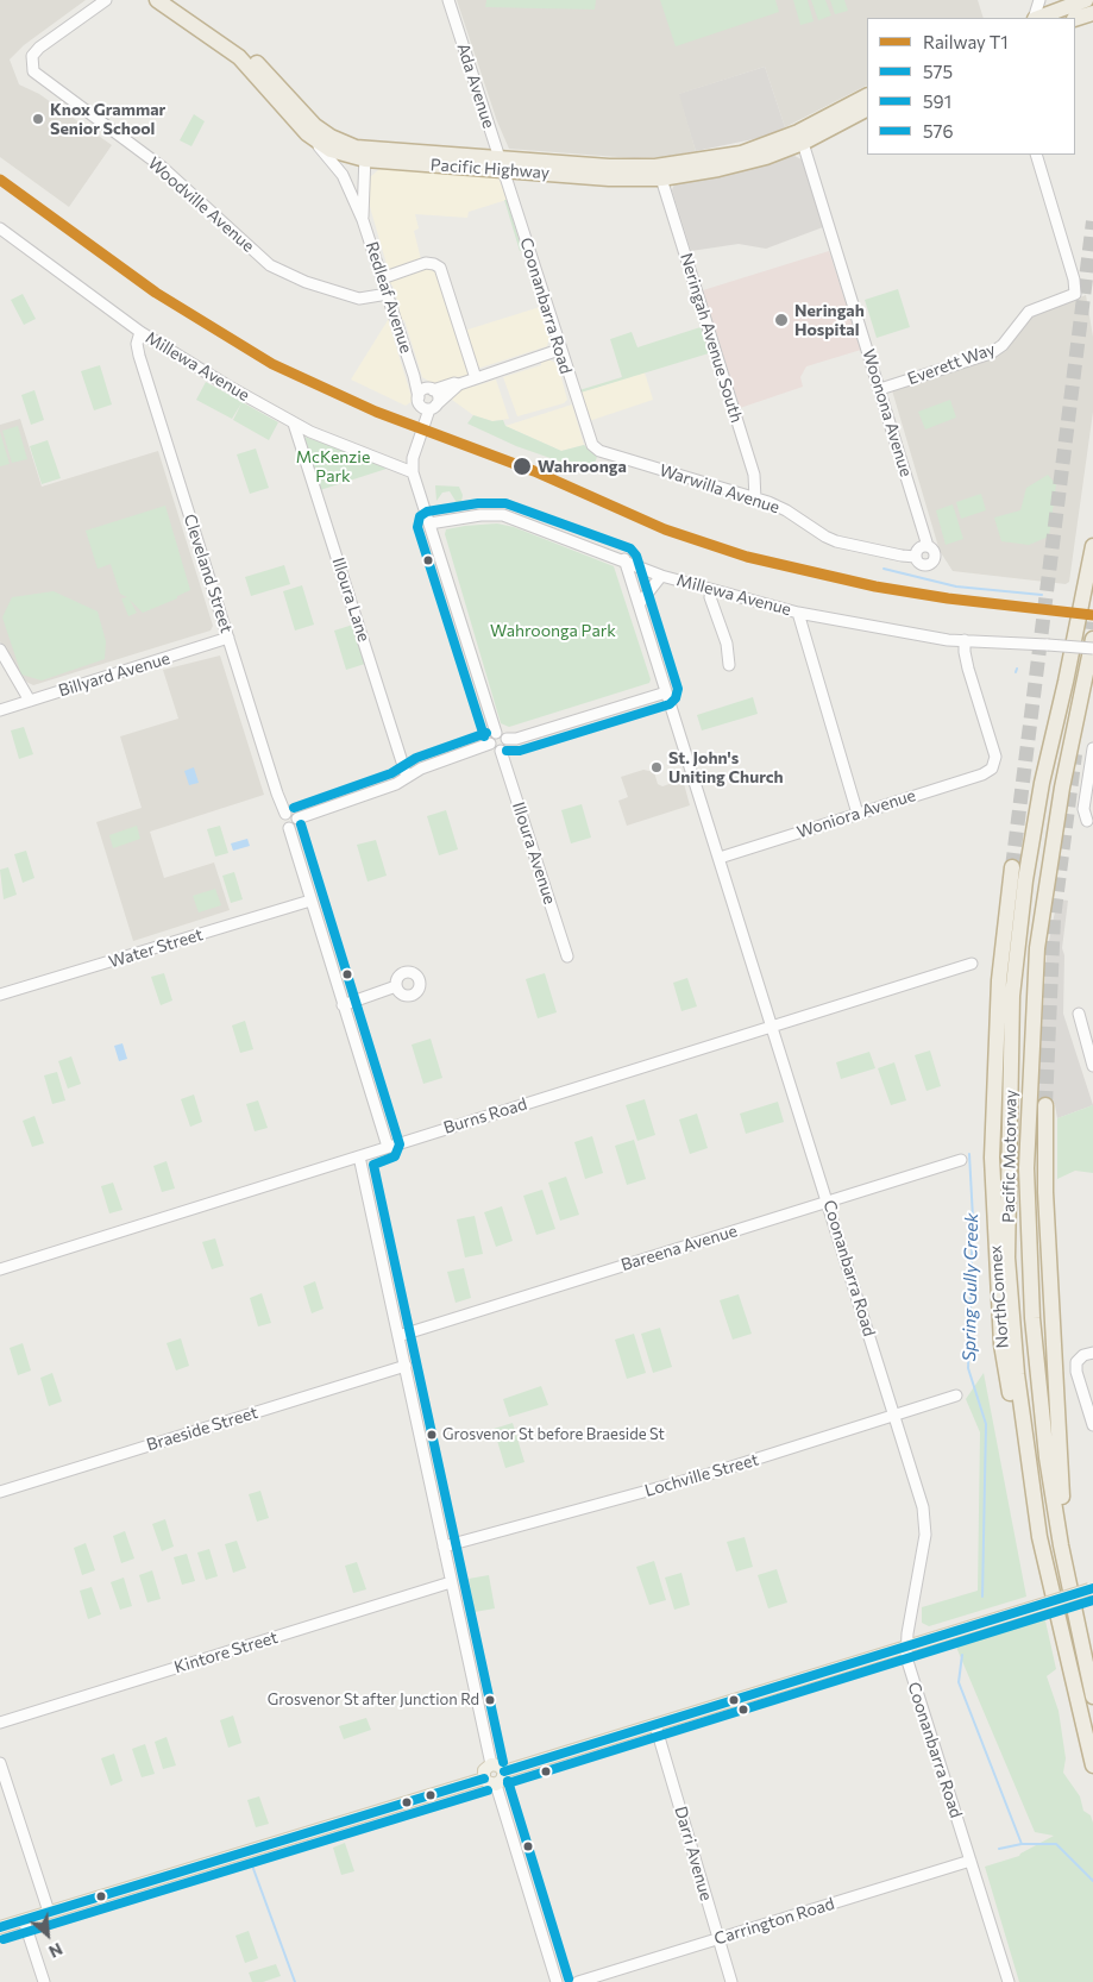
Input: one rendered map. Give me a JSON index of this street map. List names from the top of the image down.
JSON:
{
  "streets": {
    "highway": ["Pacific Highway", "Pacific Motorway", "NorthConnex"],
    "street": [
      "Ada Avenue",
      "Woodville Avenue",
      "Redleaf Avenue",
      "Coonanbarra Road",
      "Neringah Avenue South",
      "Everett Way",
      "Millewa Avenue",
      "Woonona Avenue",
      "Warwilla Avenue",
      "Cleveland Street",
      "Illoura Lane",
      "Billyard Avenue",
      "Woniora Avenue",
      "Illoura Avenue",
      "Water Street",
      "Burns Road",
      "Bareena Avenue",
      "Braeside Street",
      "Lochville Street",
      "Kintore Street",
      "Darri Avenue",
      "Carrington Road"
    ]
  },
  "crossings": [
    ["Ada Avenue", "Pacific Highway"],
    ["Ada Avenue", "Coonanbarra Road"],
    ["Pacific Highway", "Redleaf Avenue"],
    ["Pacific Highway", "Coonanbarra Road"],
    ["Pacific Highway", "Neringah Avenue South"],
    ["Pacific Highway", "Woonona Avenue"],
    ["Woodville Avenue", "Redleaf Avenue"],
    ["Coonanbarra Road", "Millewa Avenue"],
    ["Coonanbarra Road", "Warwilla Avenue"],
    ["Coonanbarra Road", "Woniora Avenue"],
    ["Coonanbarra Road", "Burns Road"],
    ["Coonanbarra Road", "Bareena Avenue"],
    ["Coonanbarra Road", "Lochville Street"],
    ["Coonanbarra Road", "Carrington Road"],
    ["Neringah Avenue South", "Warwilla Avenue"],
    ["Everett Way", "Woonona Avenue"],
    ["Millewa Avenue", "Cleveland Street"],
    ["Millewa Avenue", "Illoura Lane"],
    ["Millewa Avenue", "Woniora Avenue"],
    ["Woonona Avenue", "Warwilla Avenue"],
    ["Cleveland Street", "Billyard Avenue"],
    ["Pacific Motorway", "NorthConnex"],
    ["Darri Avenue", "Carrington Road"]
  ],
  "water": ["Spring Gully Creek"],
  "parks": ["McKenzie Park", "Wahroonga Park"],
  "places": [
    "Knox Grammar Senior School",
    "Neringah Hospital",
    "Wahroonga",
    "St. John's Uniting Church",
    "Grosvenor St before Braeside St",
    "Grosvenor St after Junction Rd"
  ],
  "lines": [
    "rail line T1",
    "transit line 576",
    "transit line 575",
    "transit line 591"
  ],
  "legend": [
    "Railway T1",
    "575",
    "591",
    "576"
  ],
  "north": "bottom right"
}
